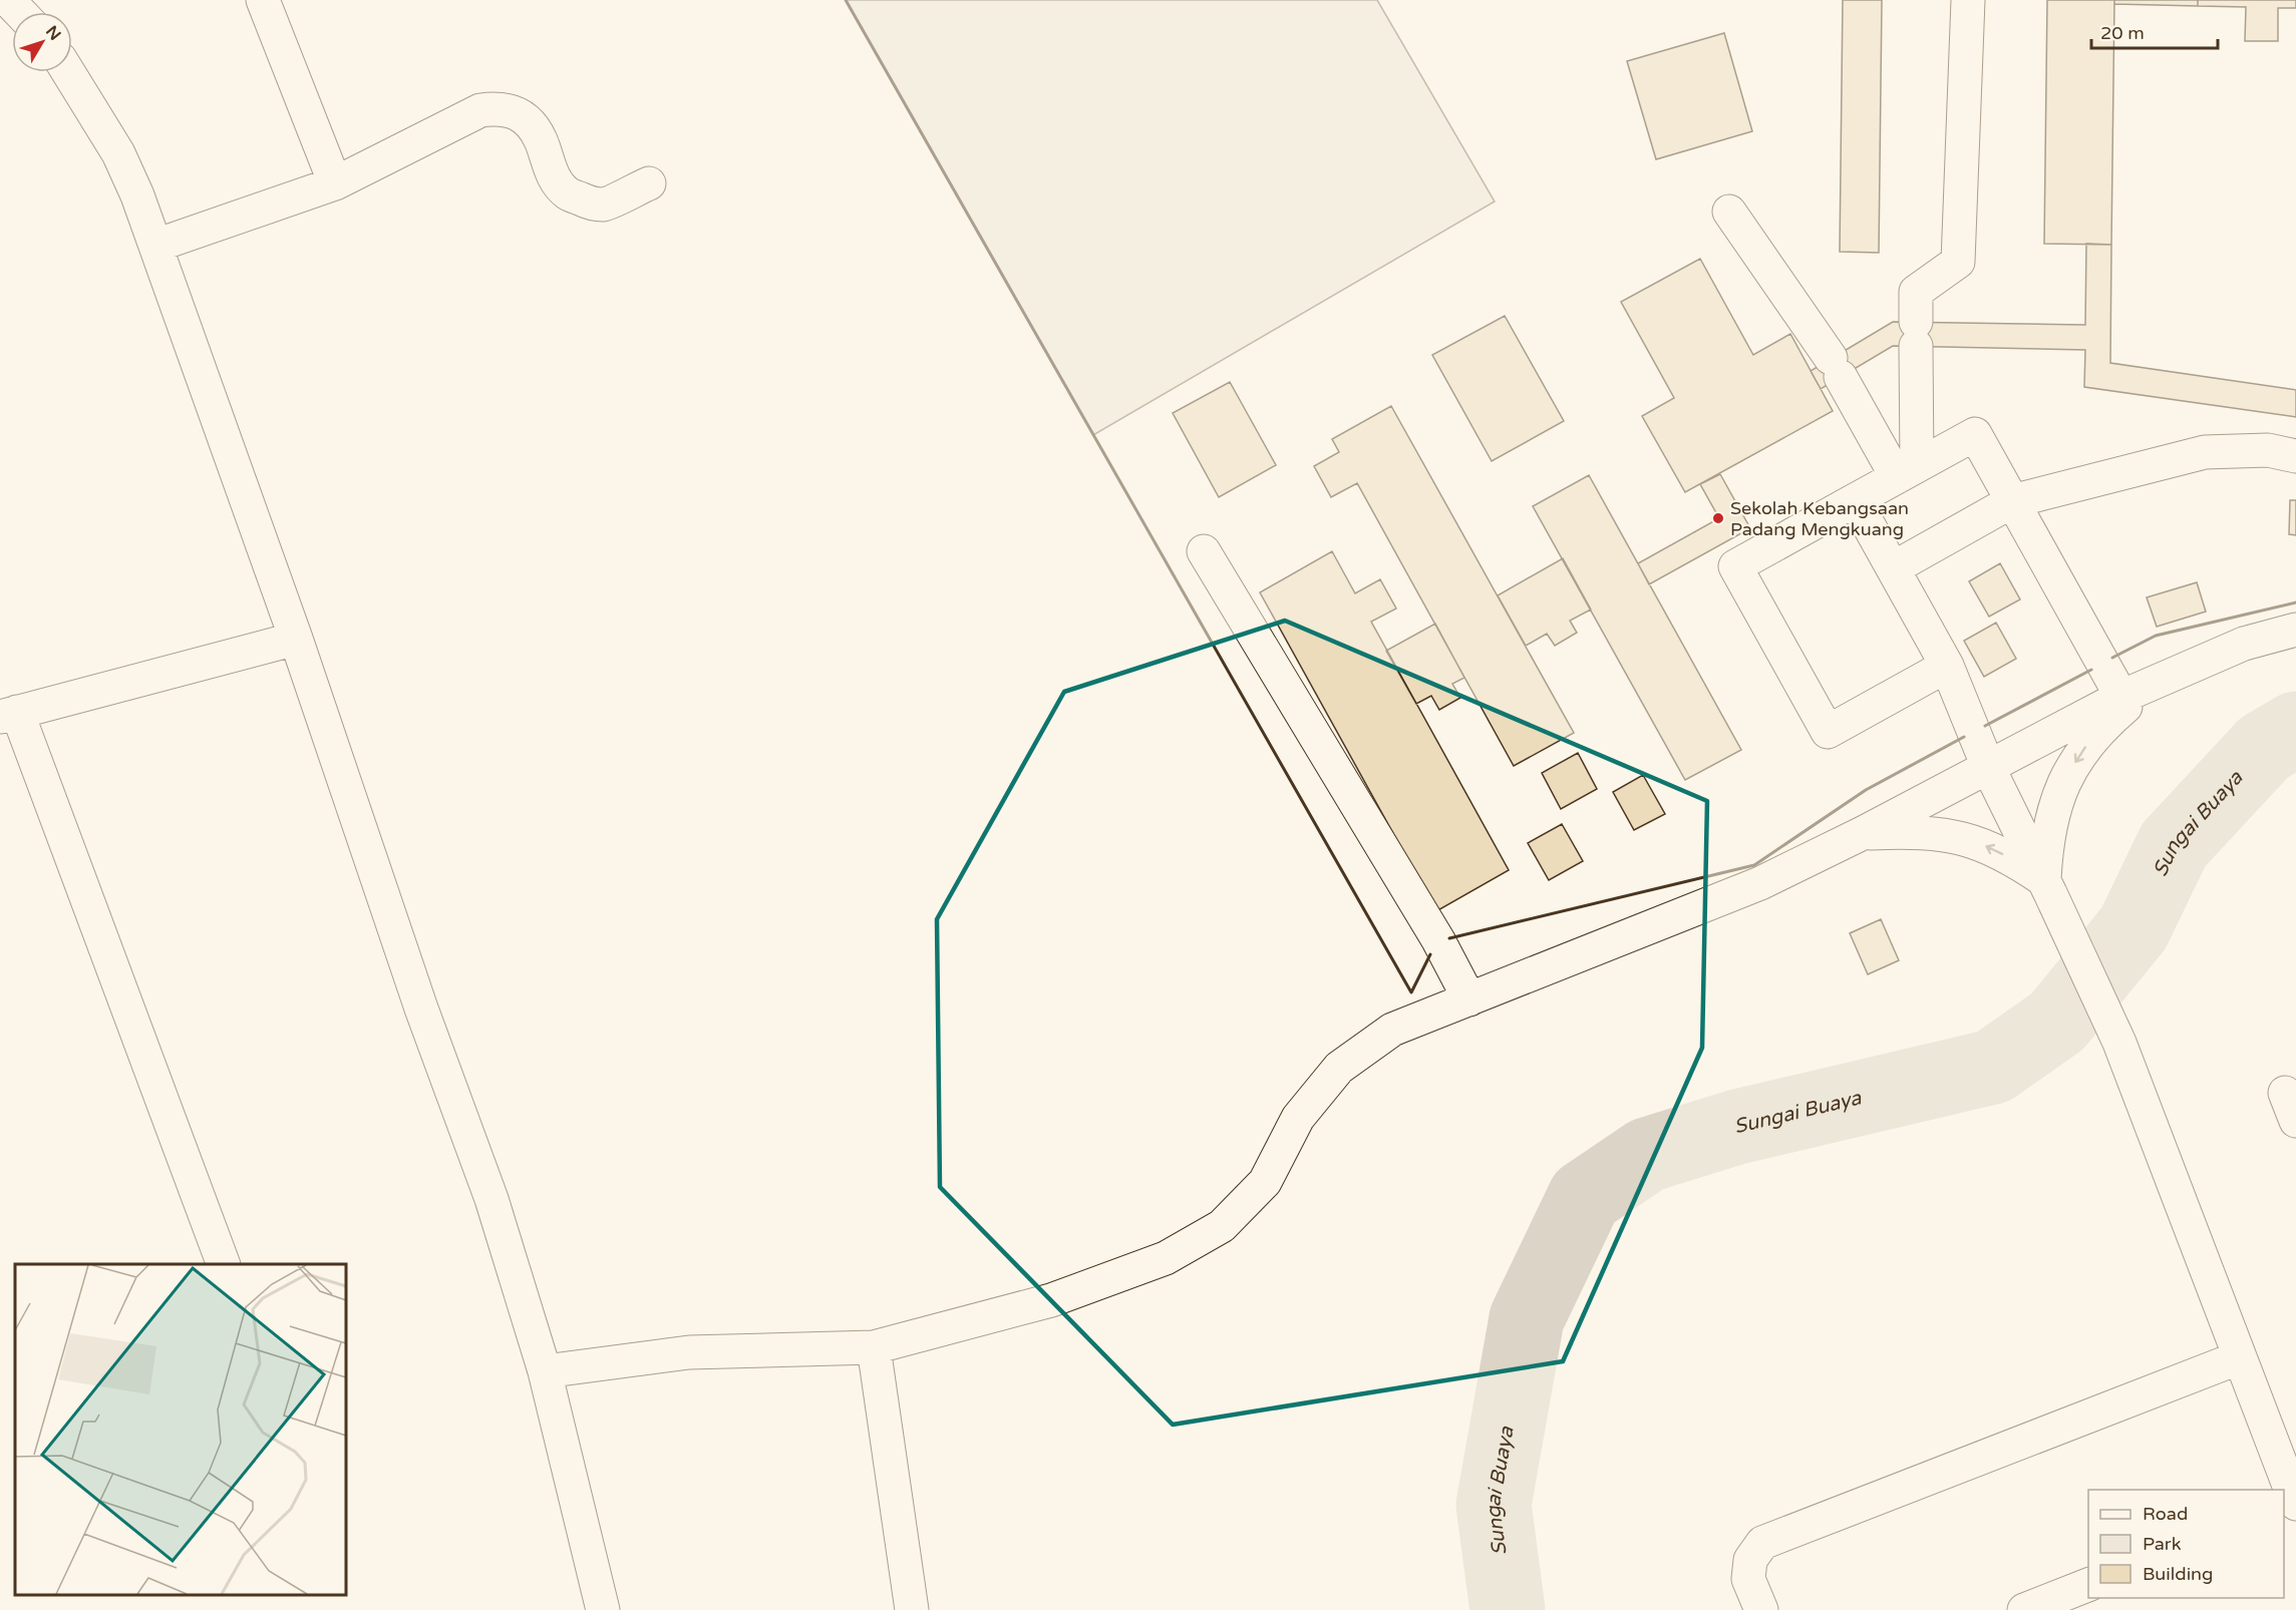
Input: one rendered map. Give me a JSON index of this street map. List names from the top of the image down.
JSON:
{
  "water": ["Sungai Buaya"],
  "places": ["Sekolah Kebangsaan Padang Mengkuang"],
  "legend": ["Road", "Park", "Building"],
  "scale_bar": "20 m",
  "north": "top right"
}
